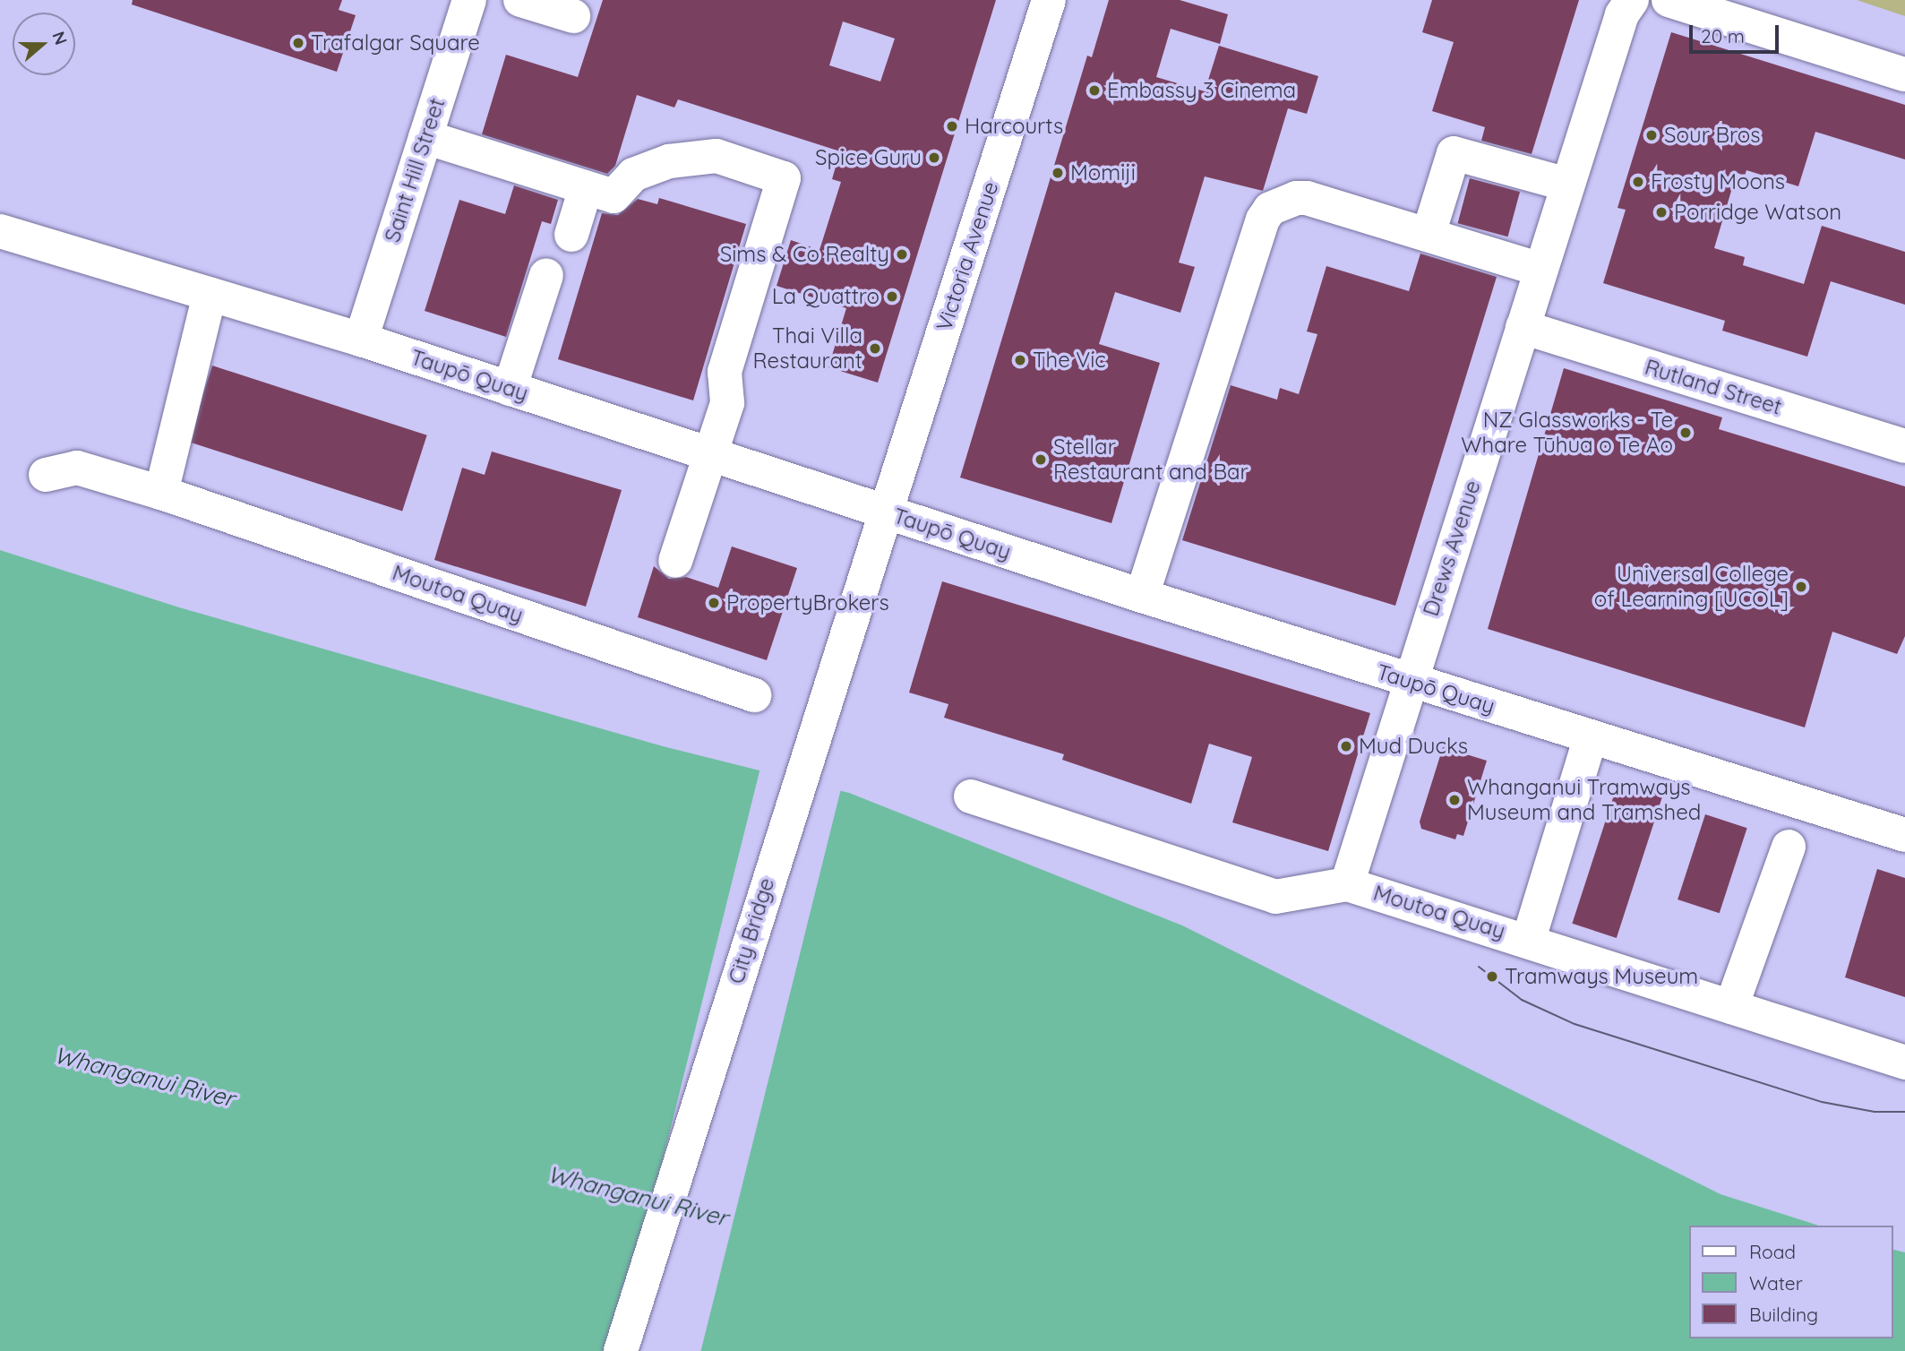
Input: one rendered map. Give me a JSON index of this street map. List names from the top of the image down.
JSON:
{
  "streets": {
    "main road": [
      "Saint Hill Street",
      "Victoria Avenue",
      "Taupō Quay",
      "Rutland Street",
      "Drews Avenue",
      "Moutoa Quay",
      "City Bridge"
    ]
  },
  "crossings": [
    ["Saint Hill Street", "Taupō Quay"],
    ["Victoria Avenue", "Taupō Quay"],
    ["Victoria Avenue", "City Bridge"],
    ["Taupō Quay", "Drews Avenue"],
    ["Taupō Quay", "City Bridge"],
    ["Rutland Street", "Drews Avenue"],
    ["Drews Avenue", "Moutoa Quay"]
  ],
  "water": ["Whanganui River"],
  "places": [
    "Trafalgar Square",
    "Embassy 3 Cinema",
    "Harcourts",
    "Sour Bros",
    "Spice Guru",
    "Momiji",
    "Frosty Moons",
    "Porridge Watson",
    "Sims & Co Realty",
    "La Quattro",
    "Thai Villa Restaurant",
    "The Vic",
    "NZ Glassworks - Te Whare Tūhua o Te Ao",
    "Stellar Restaurant and Bar",
    "Universal College of Learning [UCOL]",
    "PropertyBrokers",
    "Mud Ducks",
    "Whanganui Tramways Museum and Tramshed",
    "Tramways Museum"
  ],
  "legend": ["Road", "Water", "Building"],
  "scale_bar": "20 m",
  "north": "right"
}
